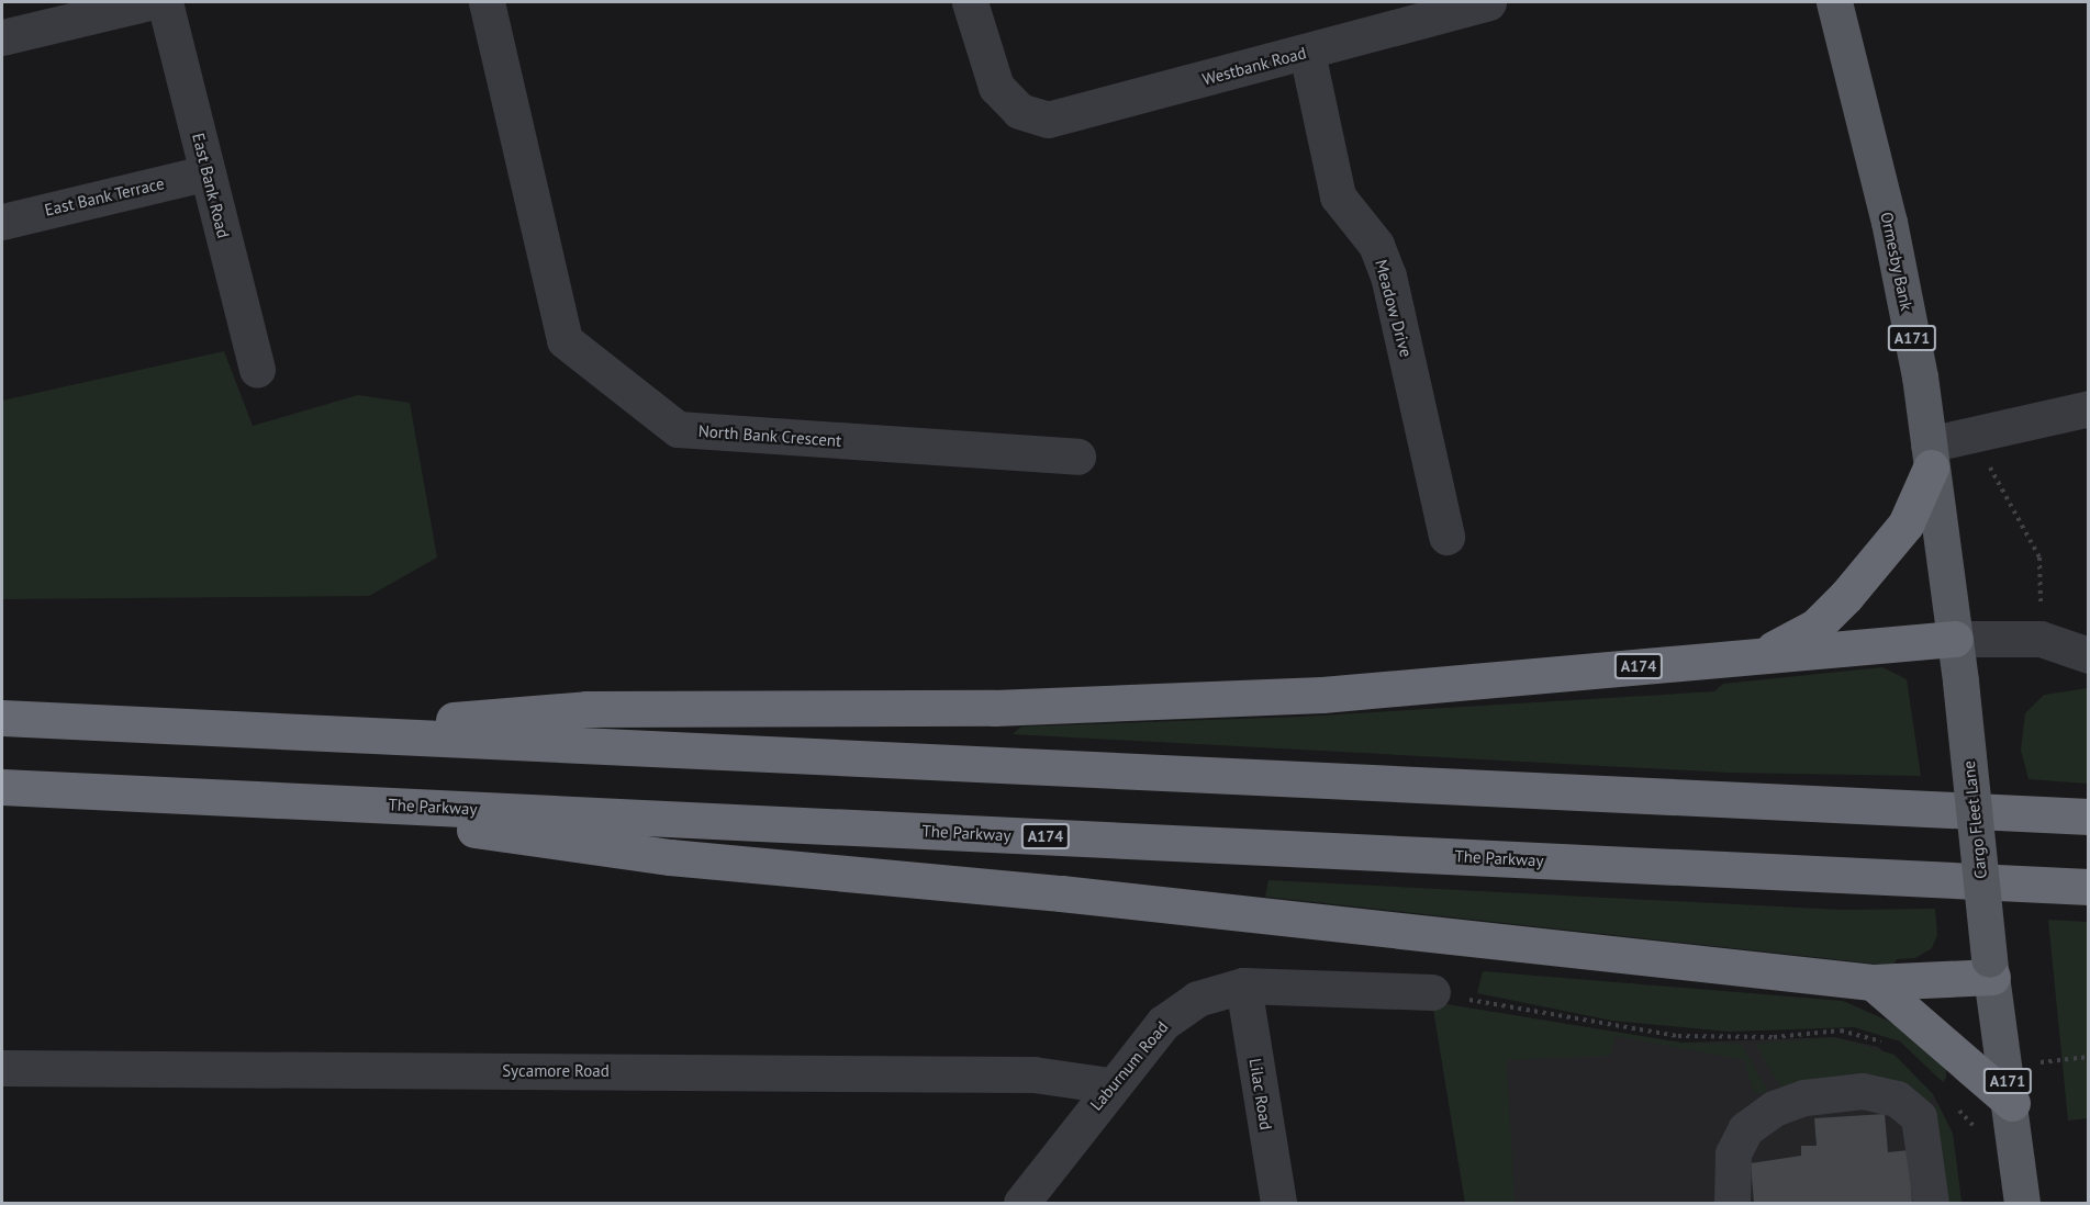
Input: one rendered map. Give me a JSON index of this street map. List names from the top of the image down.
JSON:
{
  "streets": {
    "highway": ["A174", "The Parkway"],
    "main road": ["Ormesby Bank", "A171", "Cargo Fleet Lane"],
    "street": [
      "Westbank Road",
      "East Bank Road",
      "East Bank Terrace",
      "Meadow Drive",
      "North Bank Crescent",
      "Laburnum Road",
      "Sycamore Road",
      "Lilac Road"
    ]
  },
  "crossings": [
    ["Westbank Road", "Meadow Drive"],
    ["East Bank Road", "East Bank Terrace"],
    ["Ormesby Bank", "A174"],
    ["Ormesby Bank", "Cargo Fleet Lane"],
    ["A171", "A174"],
    ["A171", "Cargo Fleet Lane"],
    ["A174", "The Parkway"],
    ["A174", "Cargo Fleet Lane"],
    ["Laburnum Road", "Sycamore Road"],
    ["Laburnum Road", "Lilac Road"]
  ]
}
